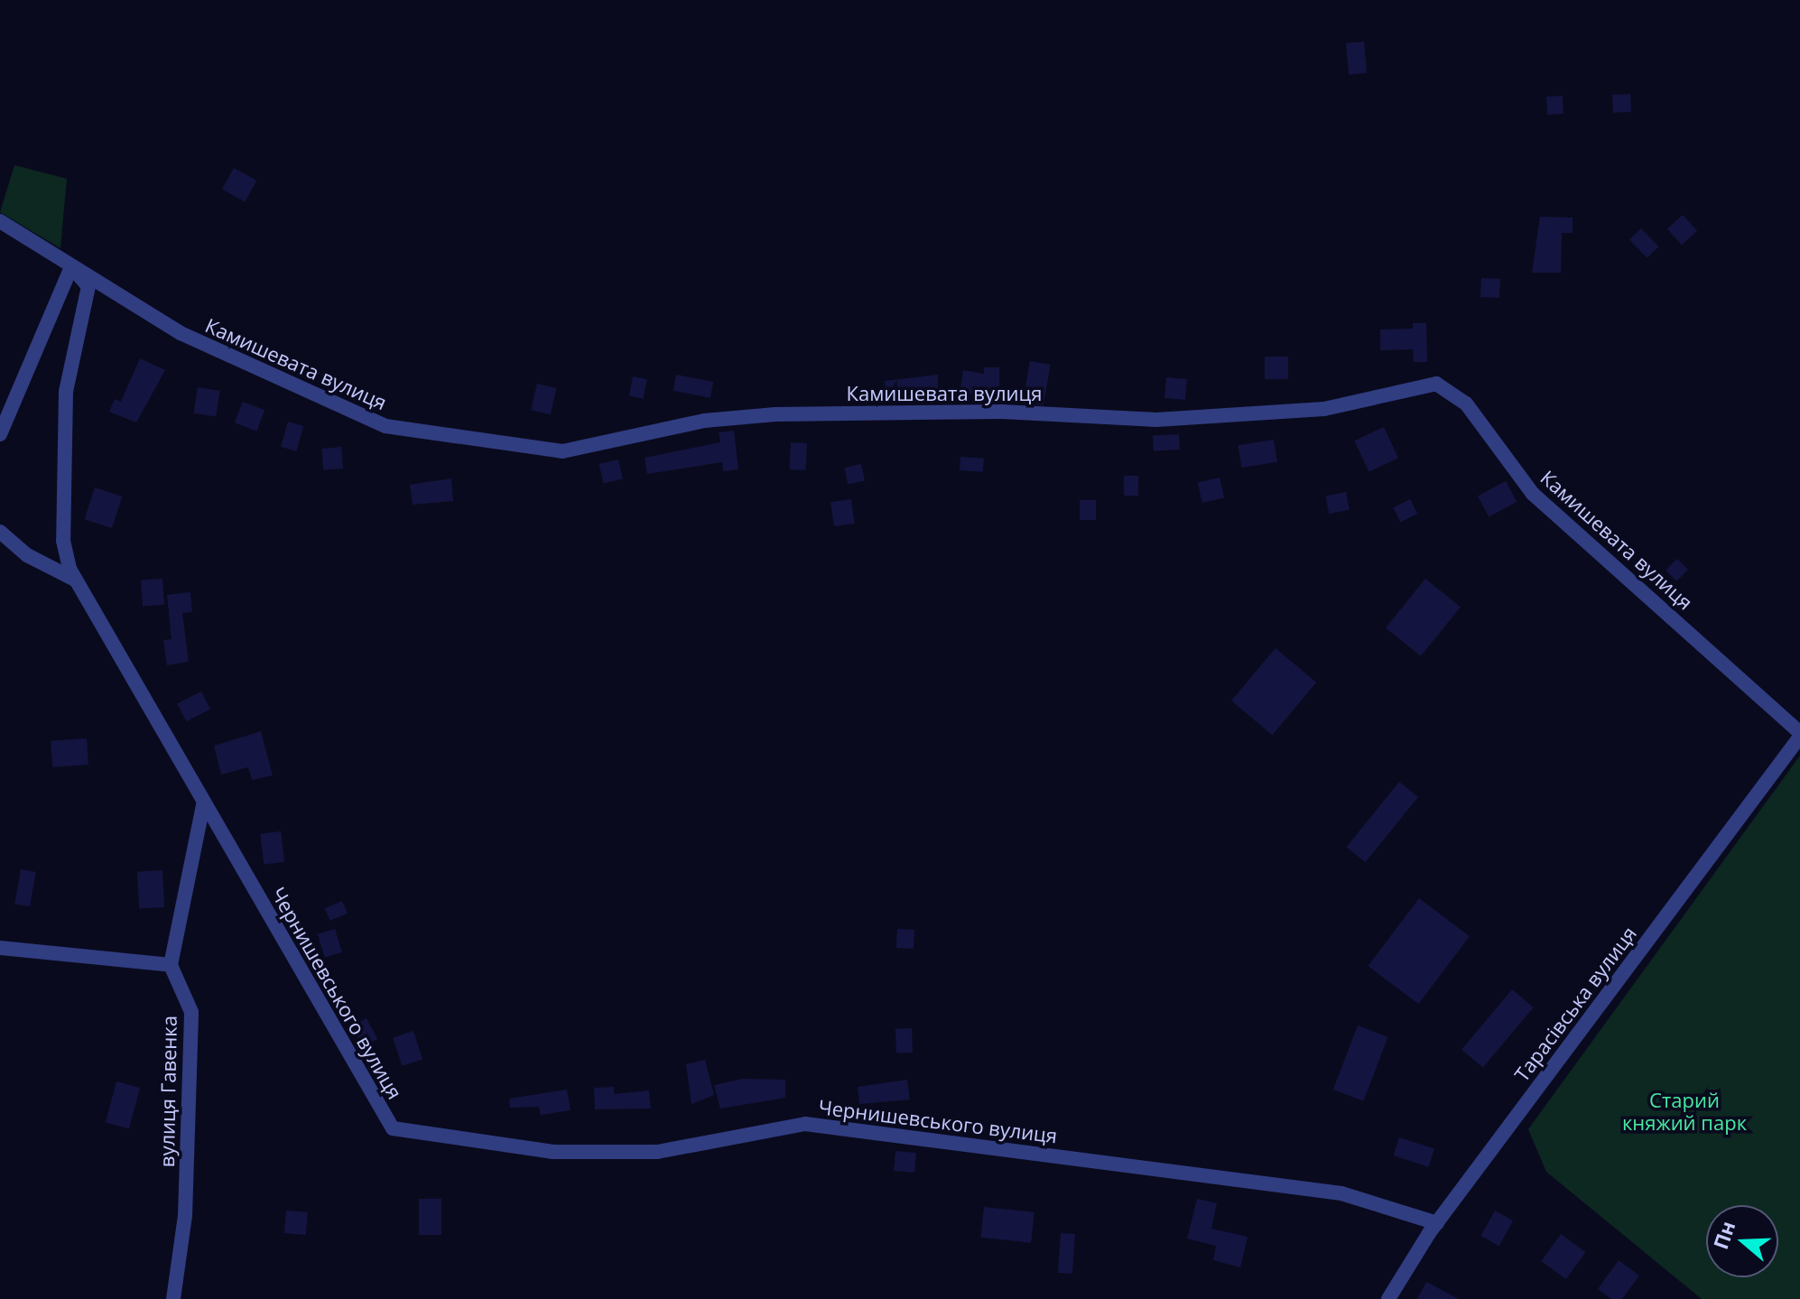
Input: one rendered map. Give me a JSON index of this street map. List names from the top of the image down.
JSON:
{
  "streets": {
    "street": [
      "Камишевата вулиця",
      "Чернишевського вулиця",
      "Тарасівська вулиця",
      "вулиця Гавенка"
    ]
  },
  "crossings": [
    ["Камишевата вулиця", "Чернишевського вулиця"],
    ["Камишевата вулиця", "Тарасівська вулиця"],
    ["Чернишевського вулиця", "Тарасівська вулиця"]
  ],
  "parks": ["Старий княжий парк"],
  "north": "left"
}
